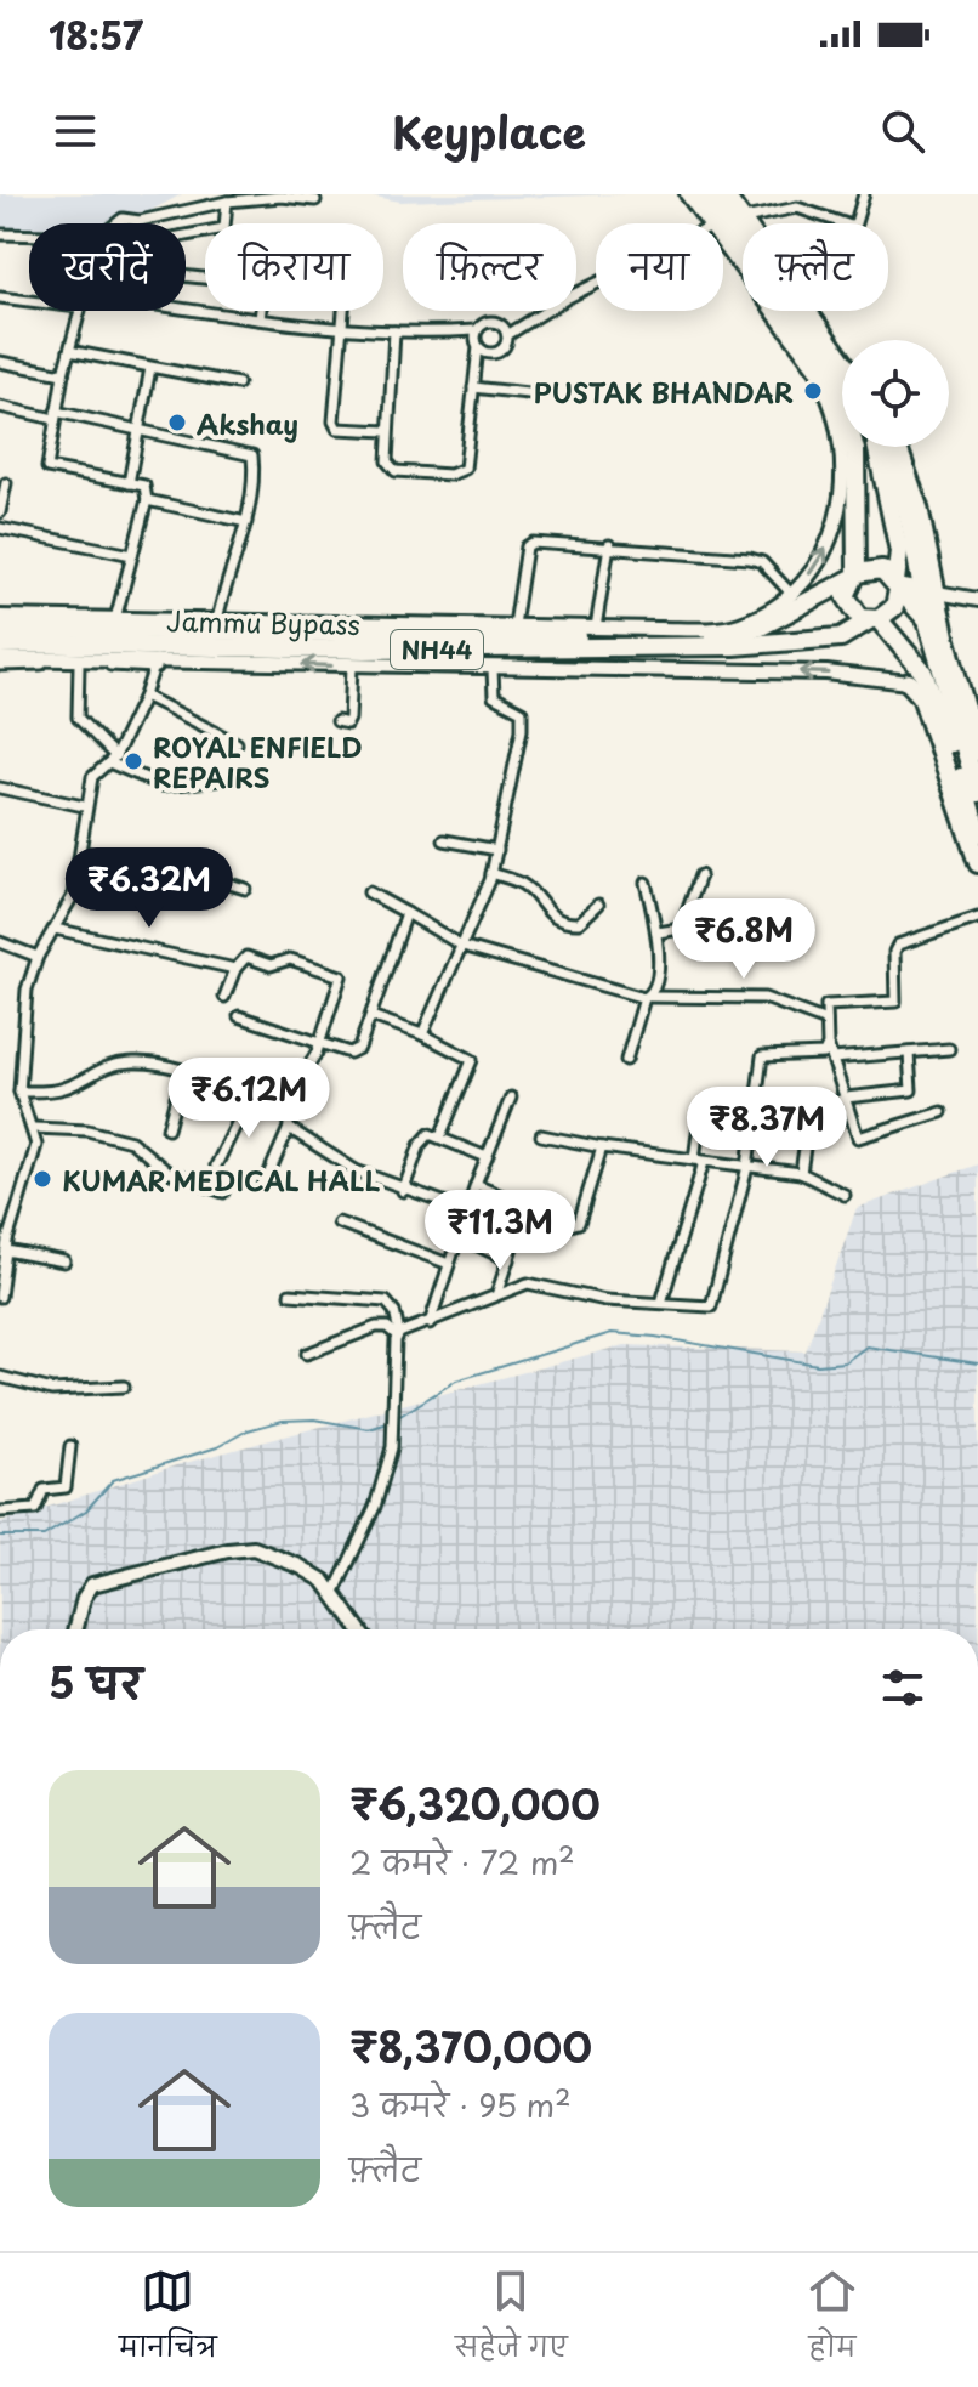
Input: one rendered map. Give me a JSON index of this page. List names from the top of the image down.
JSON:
{
  "streets": {
    "highway": ["Jammu Bypass", "NH44"]
  },
  "places": [
    "PUSTAK BHANDAR",
    "Akshay",
    "ROYAL ENFIELD REPAIRS",
    "KUMAR MEDICAL HALL"
  ],
  "page": {
    "status": "18:57",
    "header": "Keyplace",
    "chip": [
      "खरीदें",
      "किराया",
      "फ़िल्टर",
      "नया",
      "फ़्लैट"
    ],
    "price": [
      "₹6.32M",
      "₹6.8M",
      "₹6.12M",
      "₹8.37M",
      "₹11.3M"
    ],
    "heading": "5 घर",
    "list": [
      {
        "name": "₹6,320,000",
        "note": "2 कमरे · 72 m² · फ़्लैट"
      },
      {
        "name": "₹8,370,000",
        "note": "3 कमरे · 95 m² · फ़्लैट"
      }
    ],
    "tabs": ["मानचित्र", "सहेजे गए", "होम"]
  }
}
